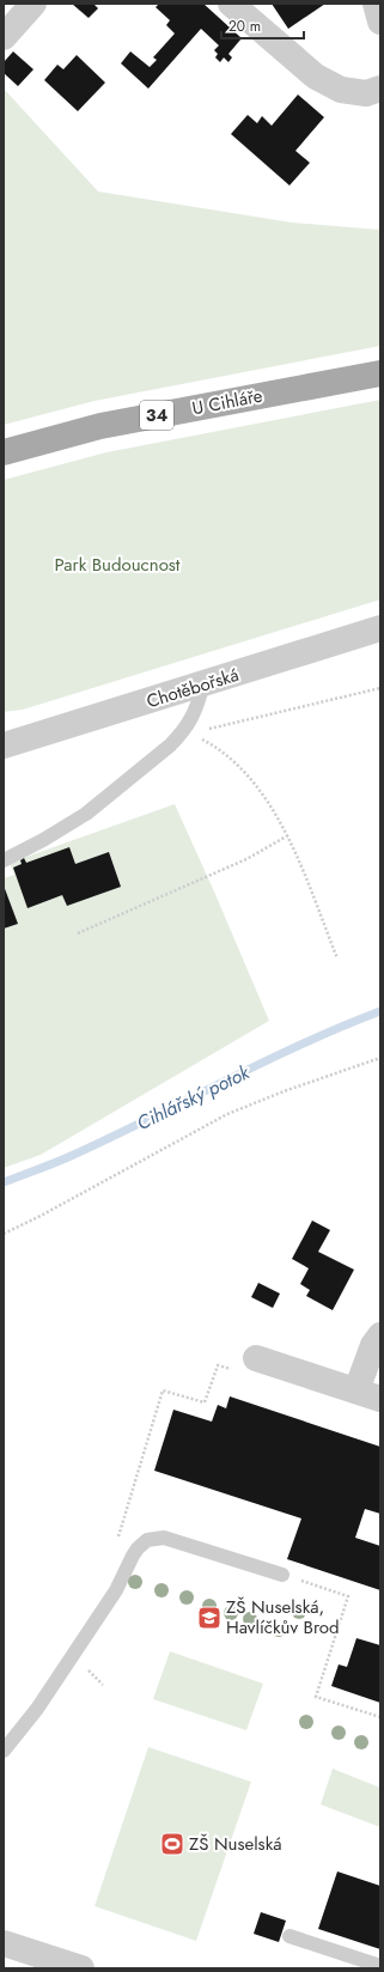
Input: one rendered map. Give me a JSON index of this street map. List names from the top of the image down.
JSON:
{
  "streets": {
    "main road": ["U Cihláře", "34"],
    "street": ["Chotěbořská"]
  },
  "water": ["Cihlářský potok"],
  "parks": ["Park Budoucnost"],
  "places": {
    "school or university": ["ZŠ Nuselská, Havlíčkův Brod"],
    "sports": ["ZŠ Nuselská"]
  },
  "scale_bar": "20 m"
}
